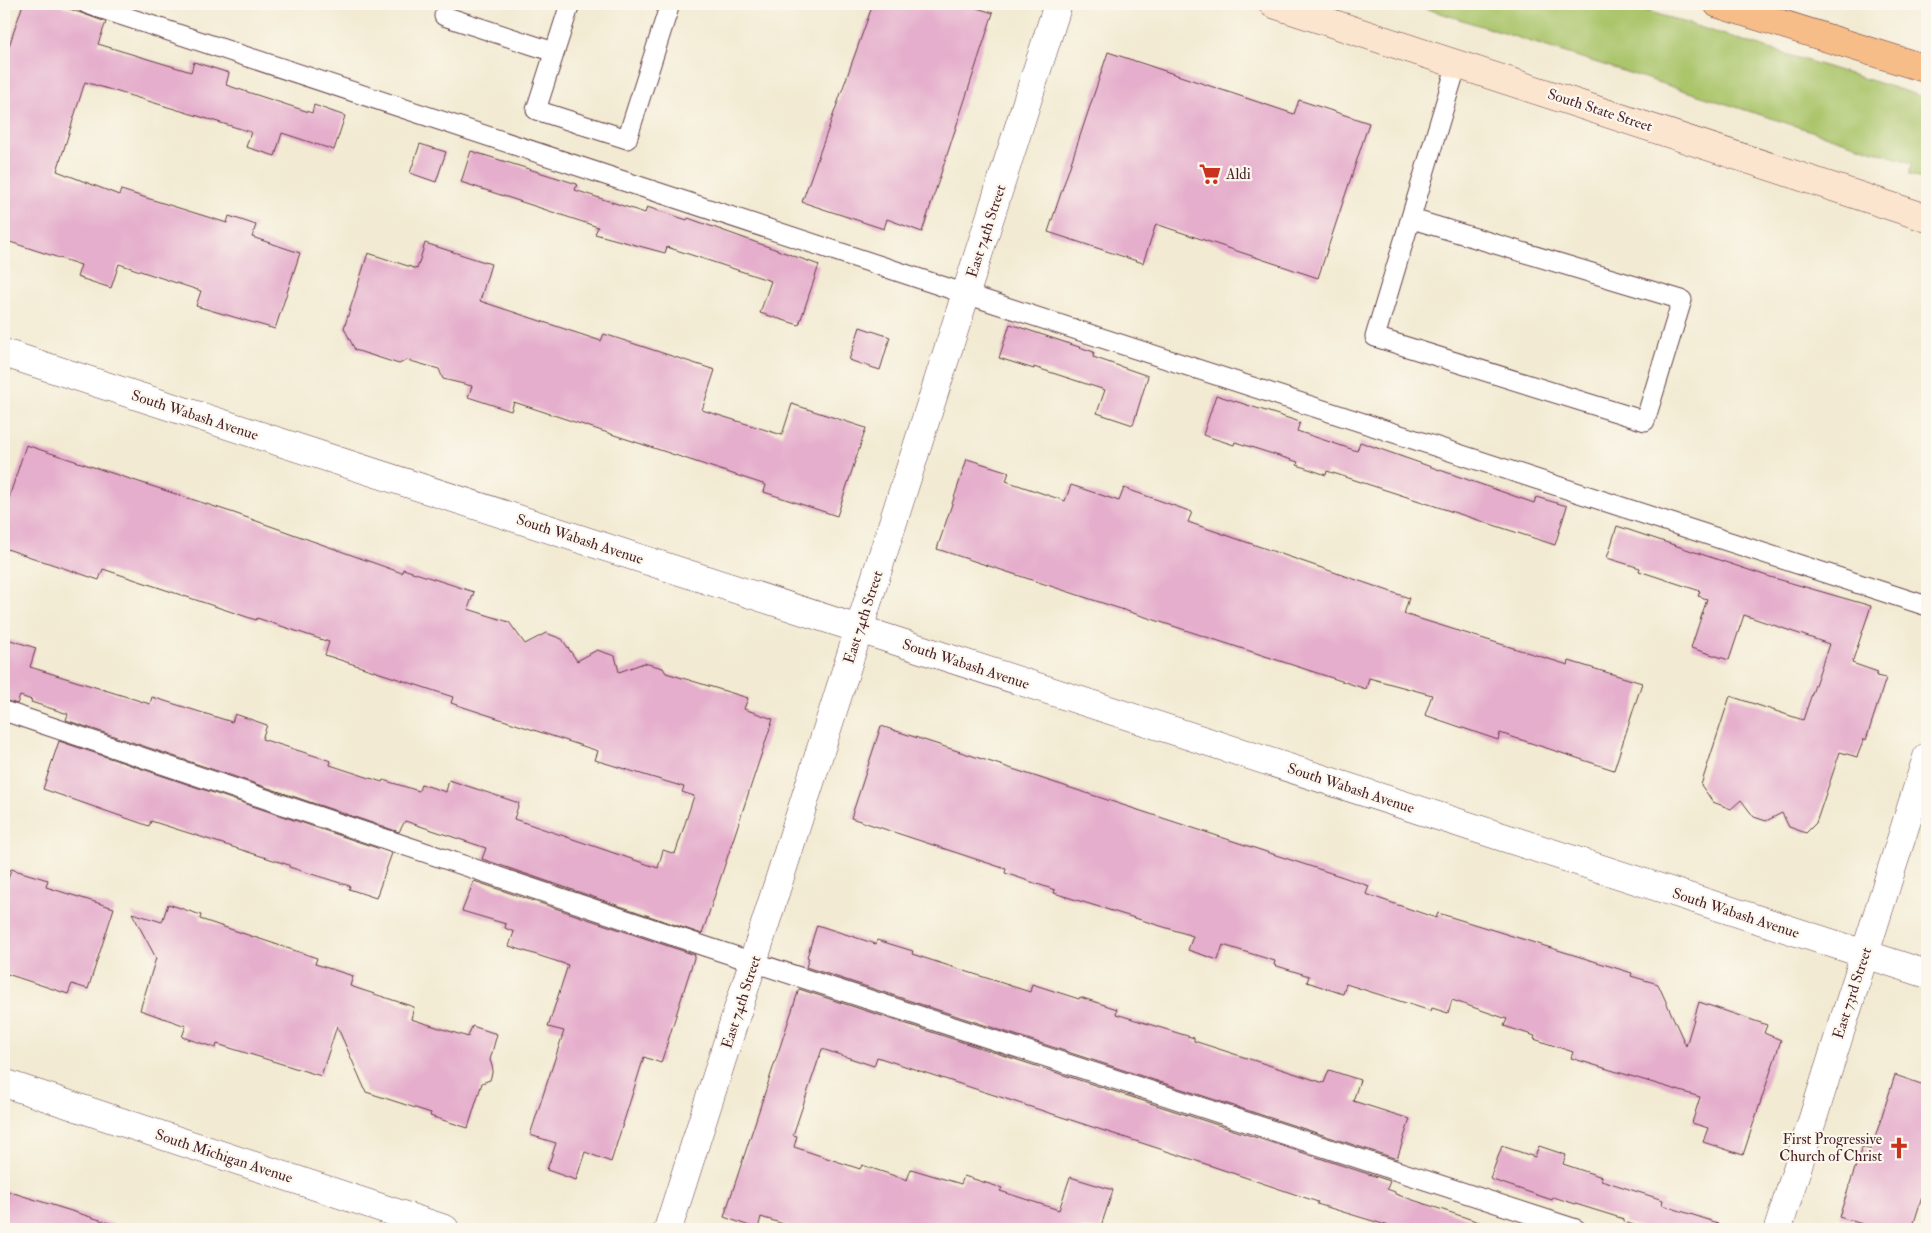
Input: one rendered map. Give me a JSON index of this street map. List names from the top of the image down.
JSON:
{
  "streets": {
    "main road": ["South State Street"],
    "street": [
      "East 74th Street",
      "South Wabash Avenue",
      "East 73rd Street",
      "South Michigan Avenue"
    ]
  },
  "crossings": [
    ["East 74th Street", "South Wabash Avenue"],
    ["South Wabash Avenue", "East 73rd Street"]
  ],
  "places": {
    "supermarket": ["Aldi"],
    "church": ["First Progressive Church of Christ"]
  }
}
